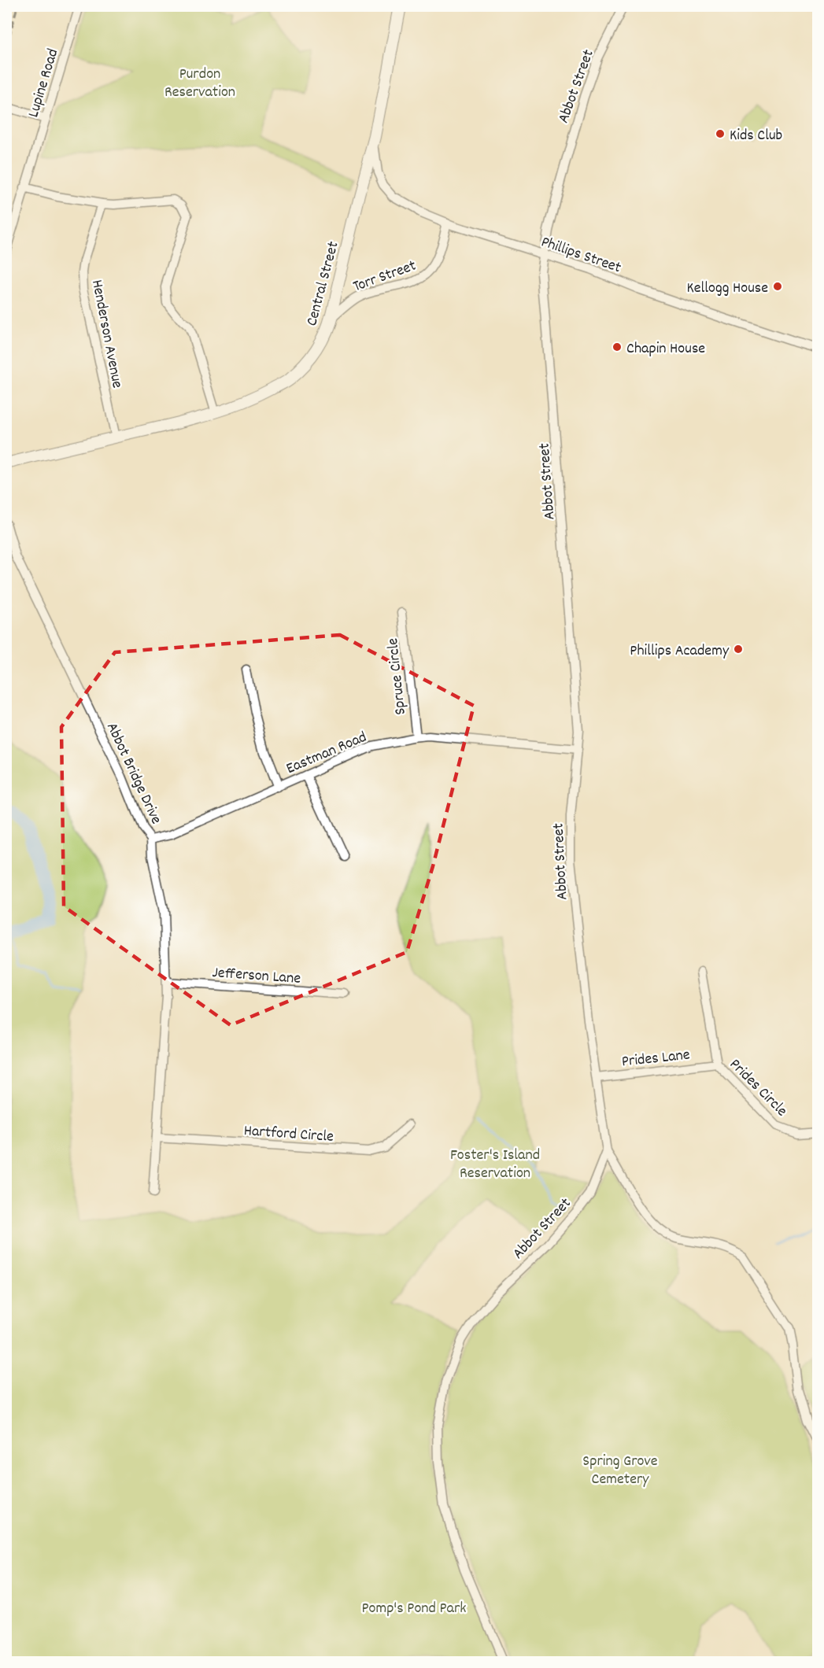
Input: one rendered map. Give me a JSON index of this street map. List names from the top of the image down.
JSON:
{
  "streets": {
    "main road": ["Central Street"],
    "street": [
      "Lupine Road",
      "Abbot Street",
      "Phillips Street",
      "Torr Street",
      "Henderson Avenue",
      "Spruce Circle",
      "Eastman Road",
      "Abbot Bridge Drive",
      "Jefferson Lane",
      "Prides Lane",
      "Prides Circle",
      "Hartford Circle"
    ]
  },
  "crossings": [
    ["Abbot Street", "Phillips Street"],
    ["Abbot Street", "Eastman Road"],
    ["Abbot Street", "Prides Lane"],
    ["Phillips Street", "Torr Street"],
    ["Phillips Street", "Central Street"],
    ["Torr Street", "Central Street"],
    ["Central Street", "Henderson Avenue"],
    ["Spruce Circle", "Eastman Road"],
    ["Eastman Road", "Abbot Bridge Drive"],
    ["Abbot Bridge Drive", "Jefferson Lane"],
    ["Abbot Bridge Drive", "Hartford Circle"],
    ["Prides Lane", "Prides Circle"]
  ],
  "parks": [
    "Purdon Reservation",
    "Foster's Island Reservation",
    "Spring Grove Cemetery",
    "Pomp's Pond Park"
  ],
  "places": [
    "Kids Club",
    "Kellogg House",
    "Chapin House",
    "Phillips Academy"
  ]
}
